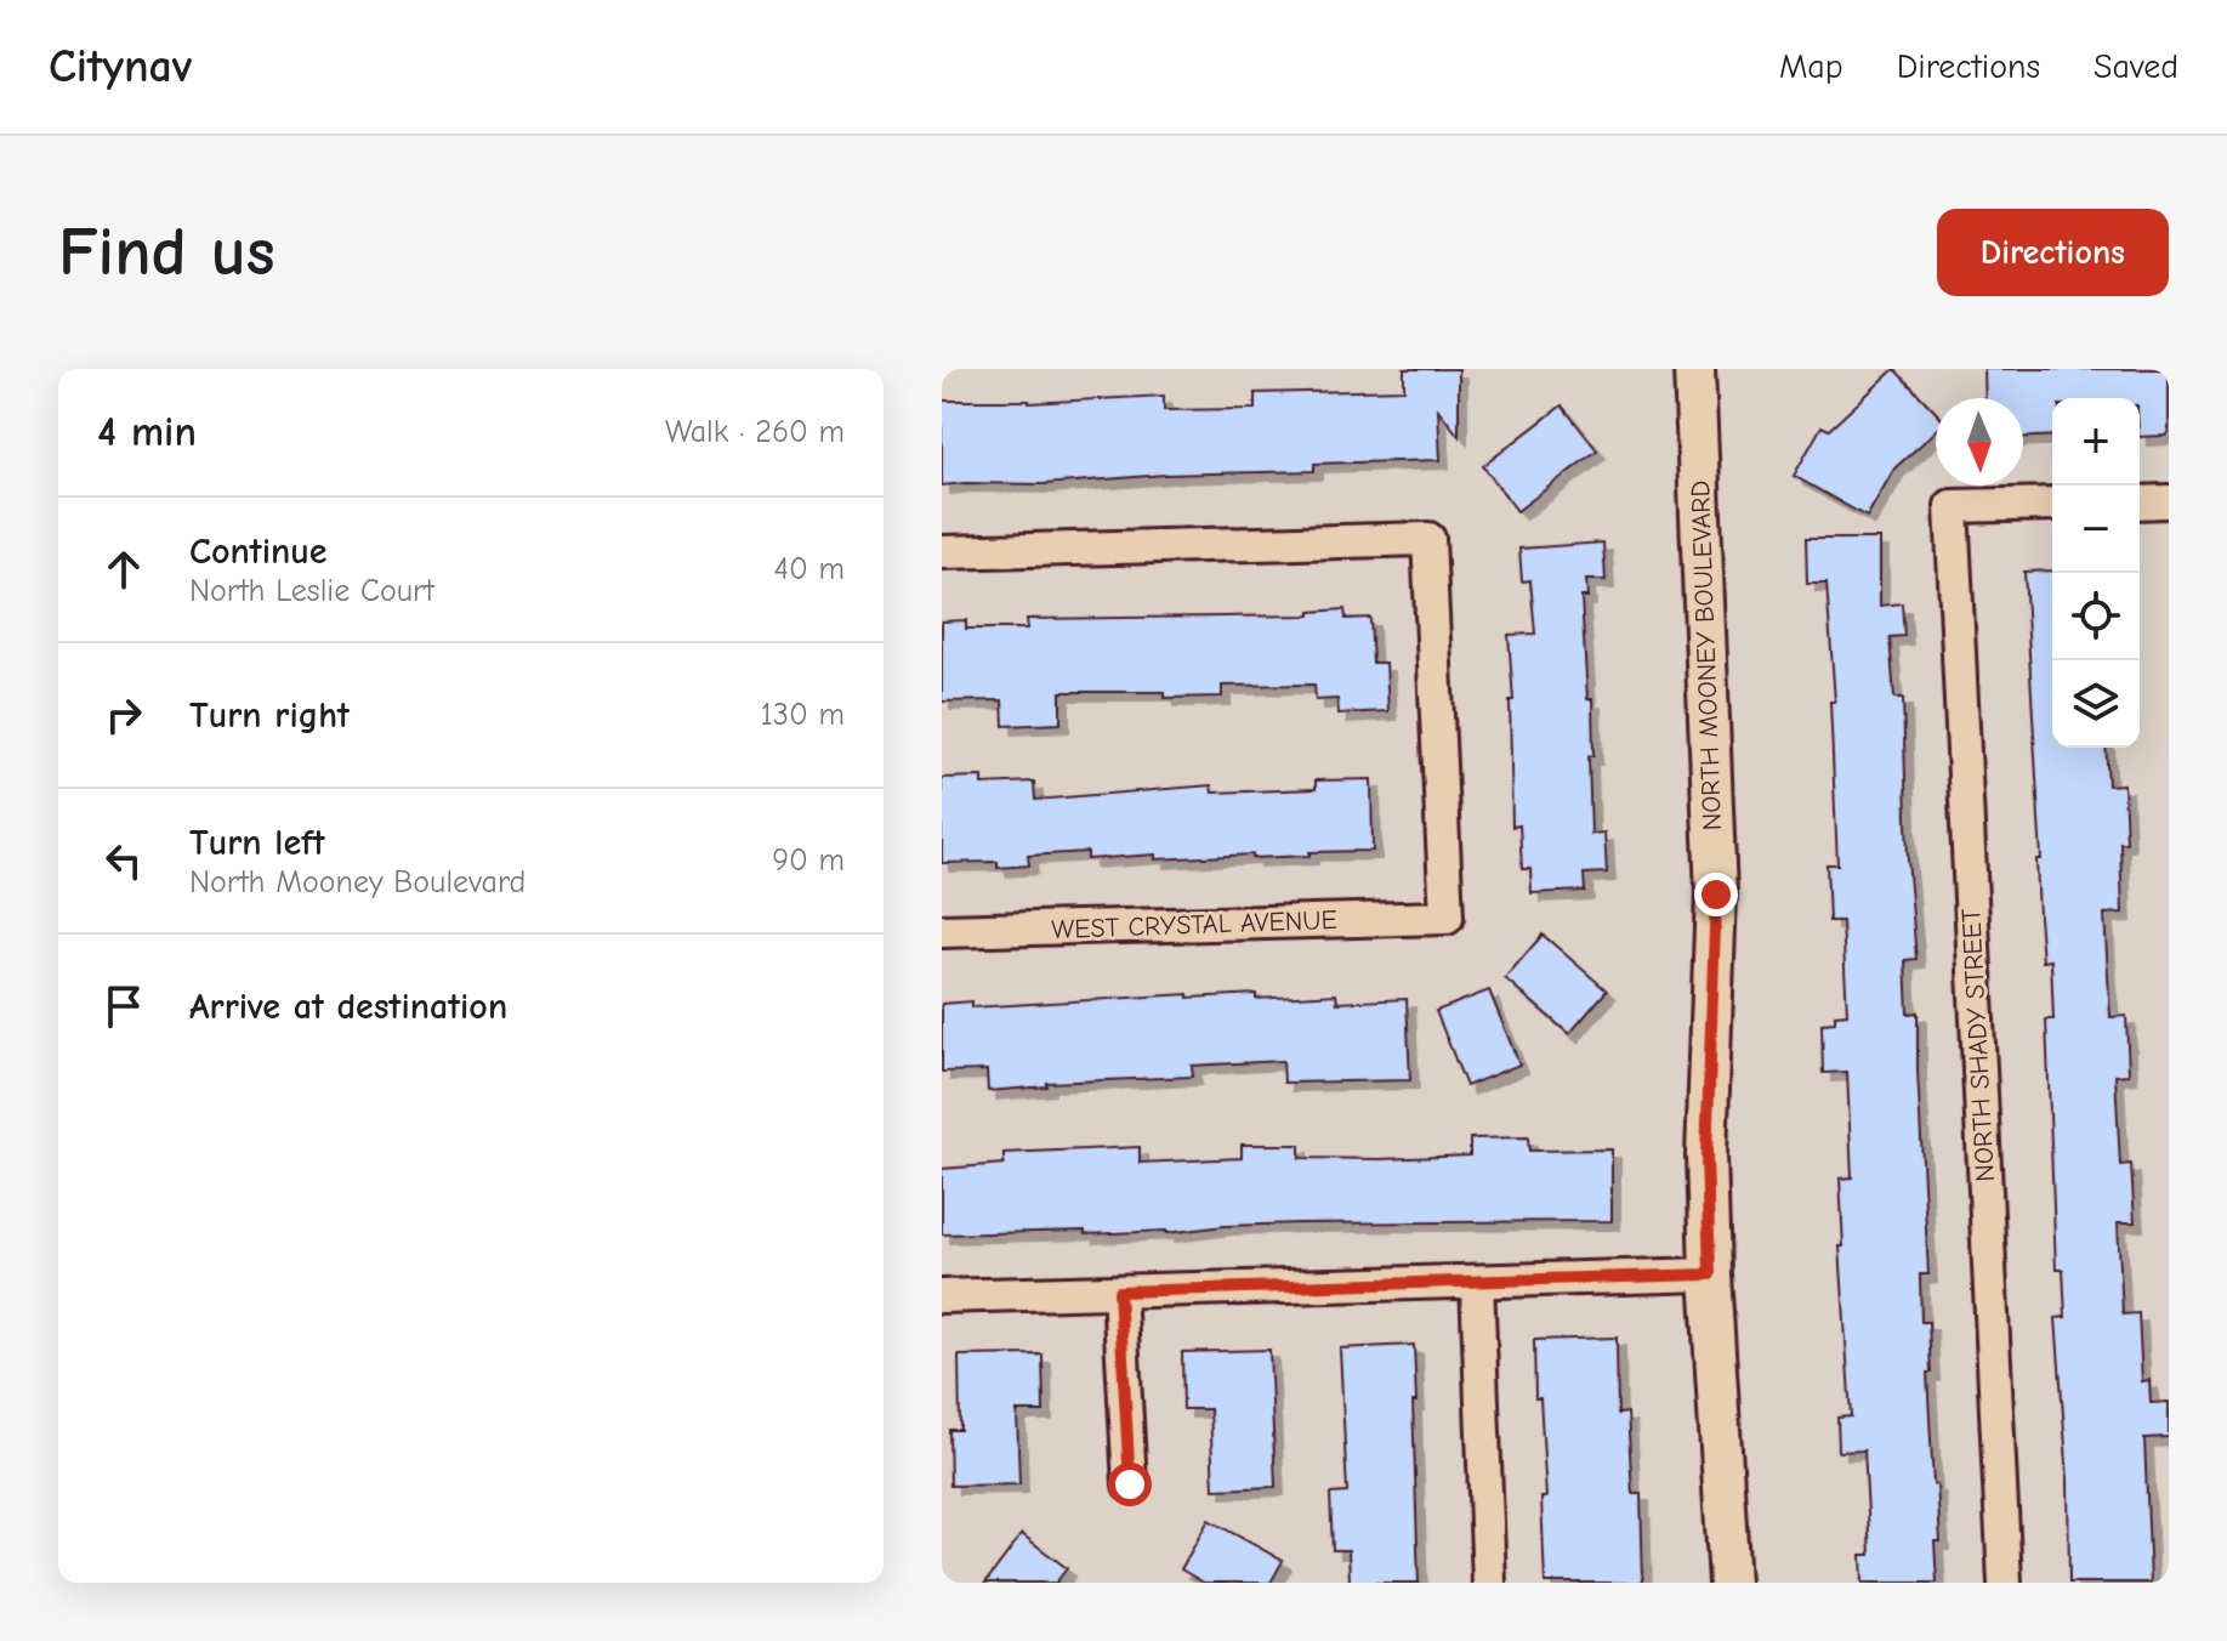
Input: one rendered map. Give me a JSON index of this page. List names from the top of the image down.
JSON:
{
  "streets": {
    "street": ["NORTH MOONEY BOULEVARD", "WEST CRYSTAL AVENUE", "NORTH SHADY STREET"]
  },
  "north": "bottom",
  "page": {
    "header": "Citynav",
    "nav": ["Map", "Directions", "Saved"],
    "buttons": "Directions",
    "title": "Find us",
    "heading": ["4 min", "Walk · 260 m"],
    "map_buttons": ["+", "−"],
    "list": [
      ["Continue", "North Leslie Court", "40 m"],
      ["Turn right", "130 m"],
      ["Turn left", "North Mooney Boulevard", "90 m"],
      "Arrive at destination"
    ]
  }
}
